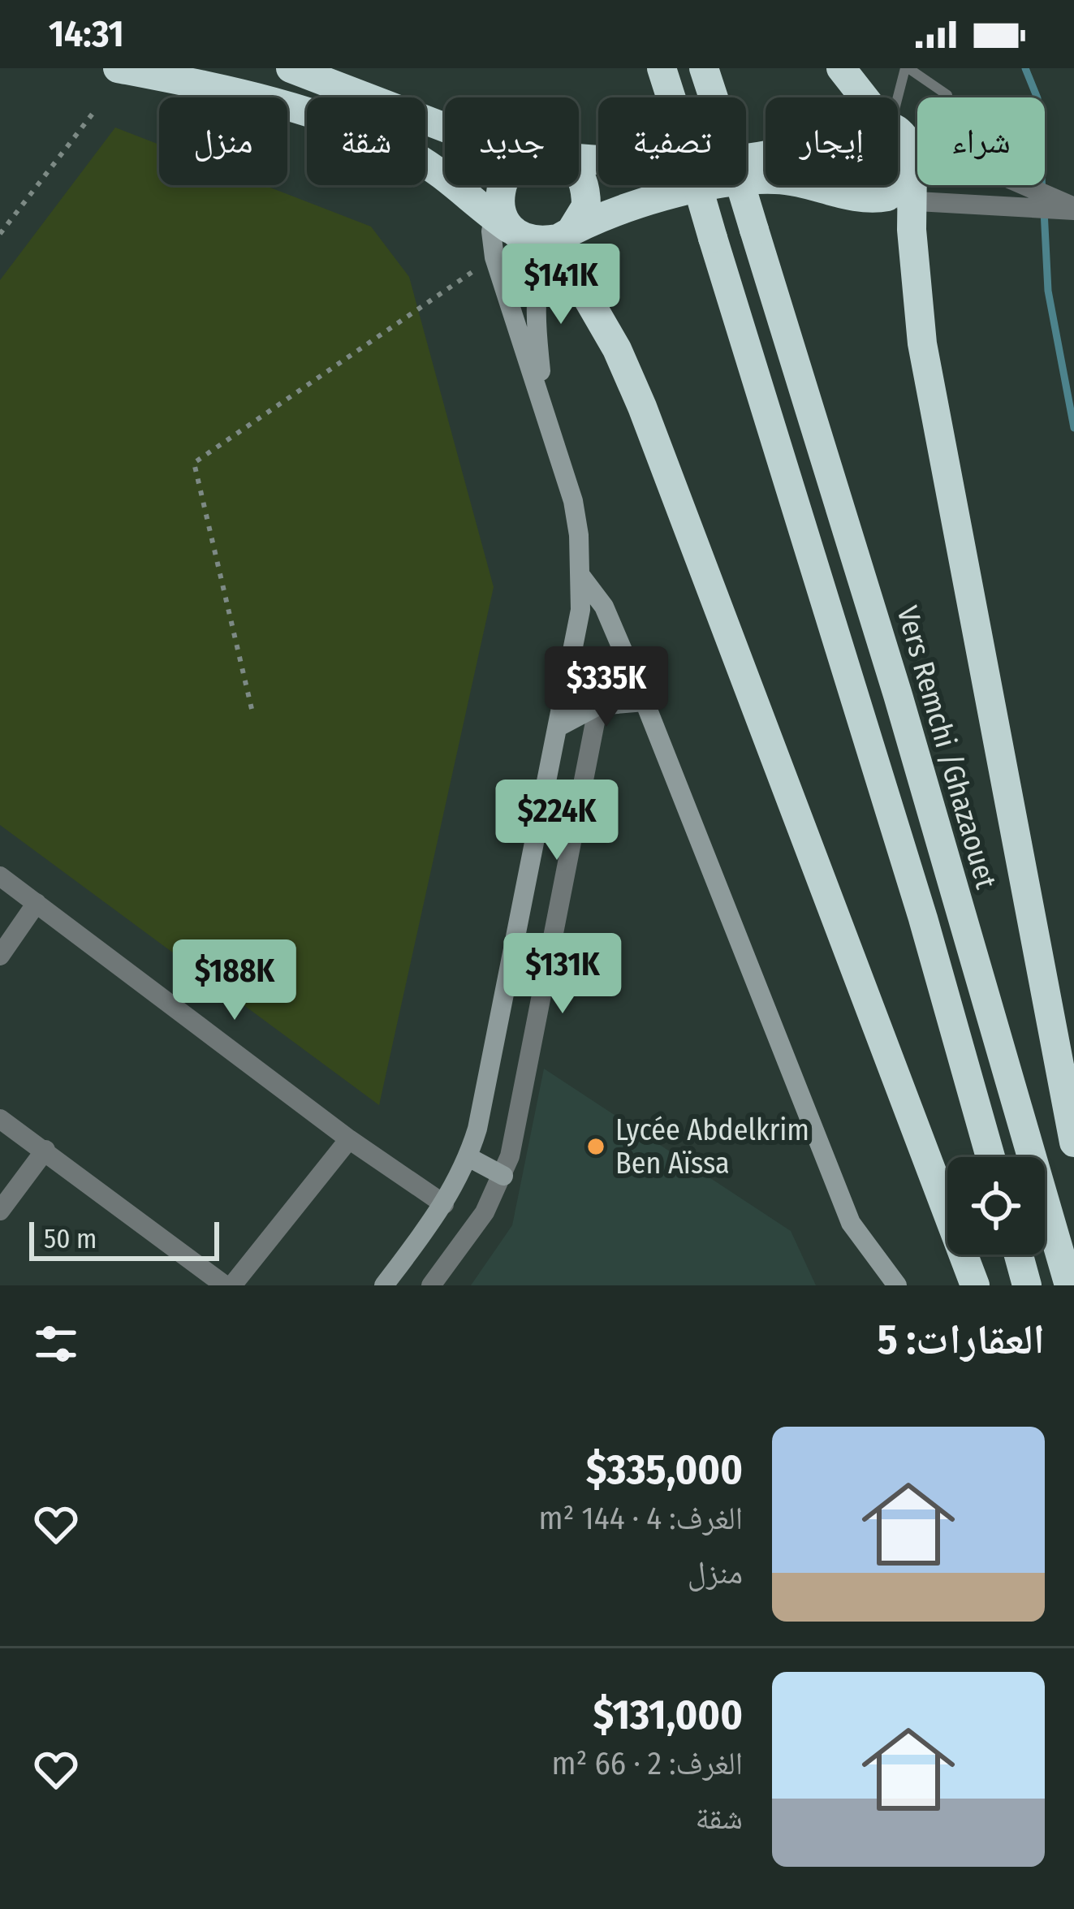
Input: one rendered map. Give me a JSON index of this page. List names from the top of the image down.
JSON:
{
  "streets": {
    "highway": ["Vers Remchi /Ghazaouet"]
  },
  "places": ["Lycée Abdelkrim Ben Aïssa"],
  "scale_bar": "50 m",
  "page": {
    "status": "14:31",
    "chip": [
      "شراء",
      "إيجار",
      "تصفية",
      "جديد",
      "شقة",
      "منزل"
    ],
    "price": [
      "$141K",
      "$335K",
      "$224K",
      "$131K",
      "$188K"
    ],
    "scale": "50 m",
    "heading": "العقارات: 5",
    "list": [
      {
        "name": "$335,000",
        "note": "الغرف: 4 · 144 m² · منزل"
      },
      {
        "name": "$131,000",
        "note": "الغرف: 2 · 66 m² · شقة"
      }
    ]
  }
}
